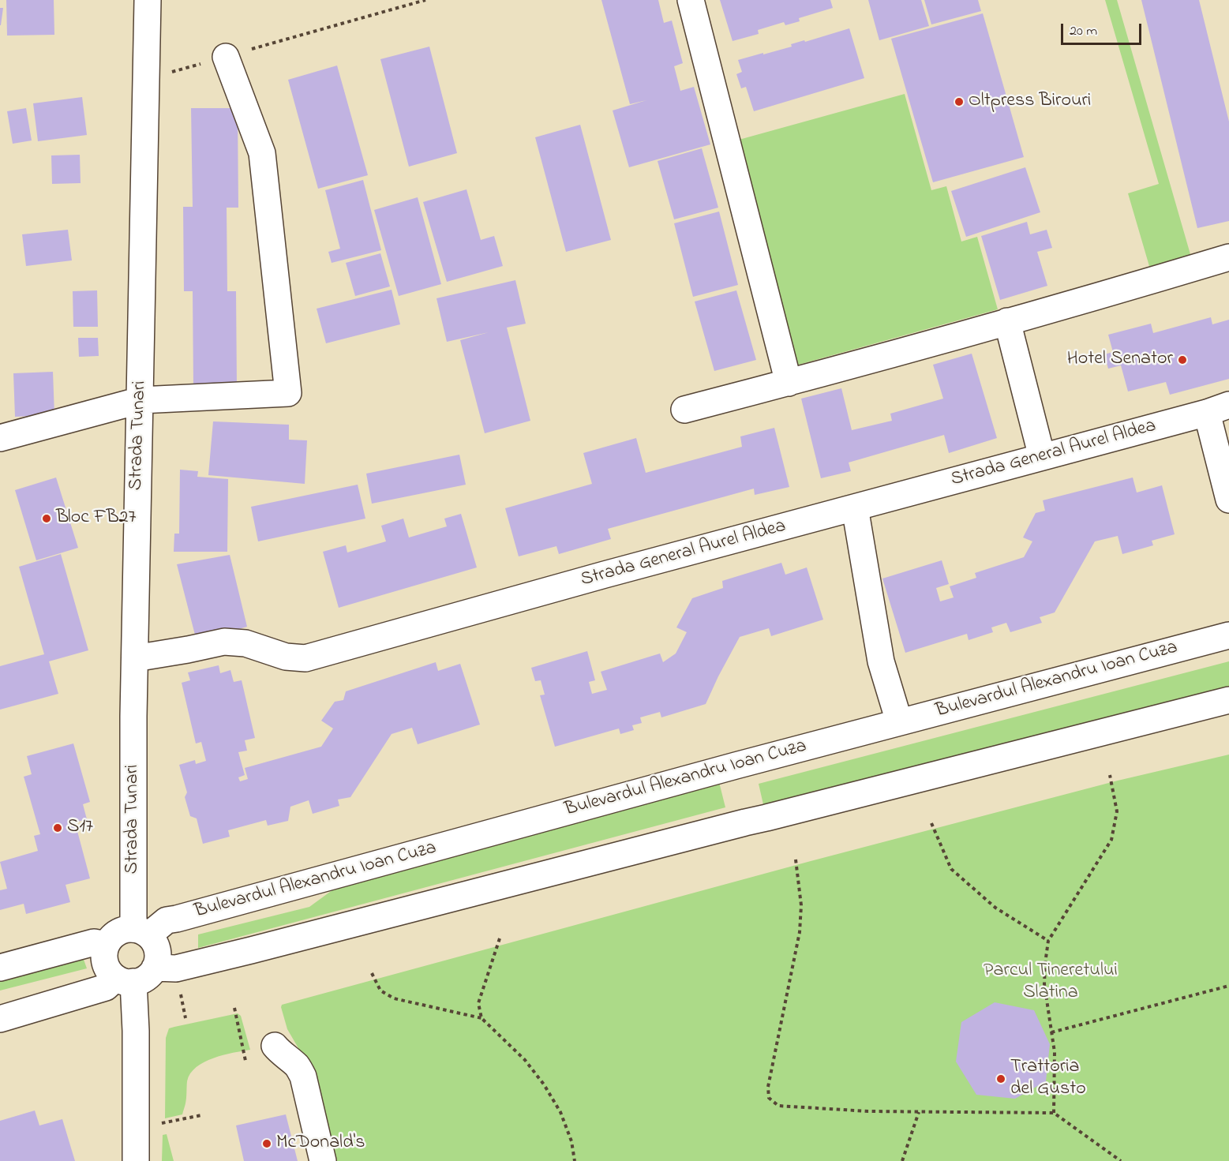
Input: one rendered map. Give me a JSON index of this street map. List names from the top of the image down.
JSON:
{
  "streets": {
    "street": ["Strada Tunari", "Strada General Aurel Aldea", "Bulevardul Alexandru Ioan Cuza"]
  },
  "crossings": [
    ["Strada Tunari", "Strada General Aurel Aldea"],
    ["Strada Tunari", "Bulevardul Alexandru Ioan Cuza"]
  ],
  "parks": ["Parcul Tineretului Slatina"],
  "places": [
    "Oltpress Birouri",
    "Hotel Senator",
    "Bloc FB27",
    "S17",
    "Trattoria del Gusto",
    "McDonald's"
  ],
  "scale_bar": "20 m"
}
